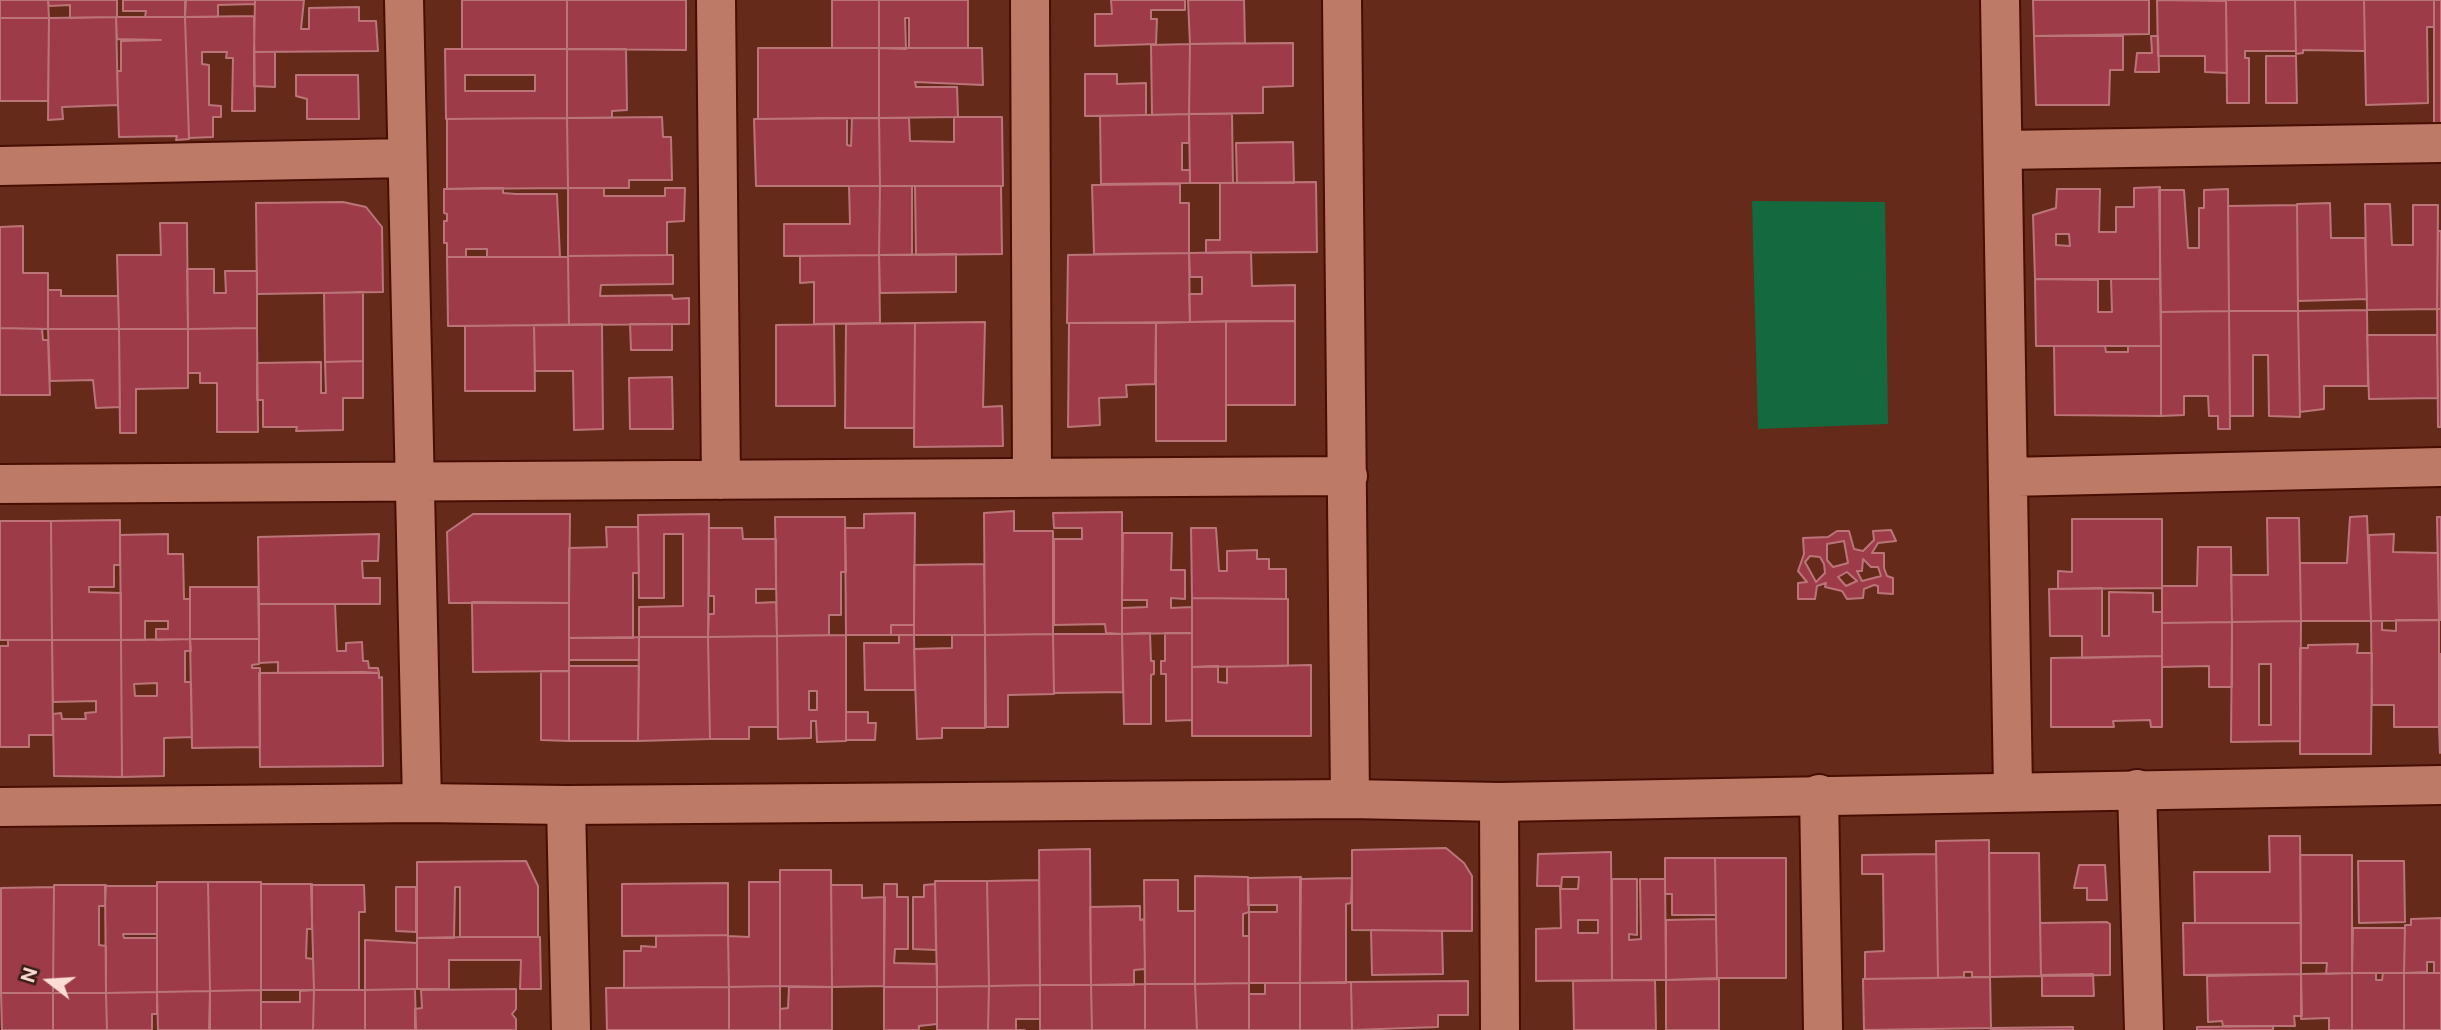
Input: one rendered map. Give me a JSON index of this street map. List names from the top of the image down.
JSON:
{
  "north": "left"
}
